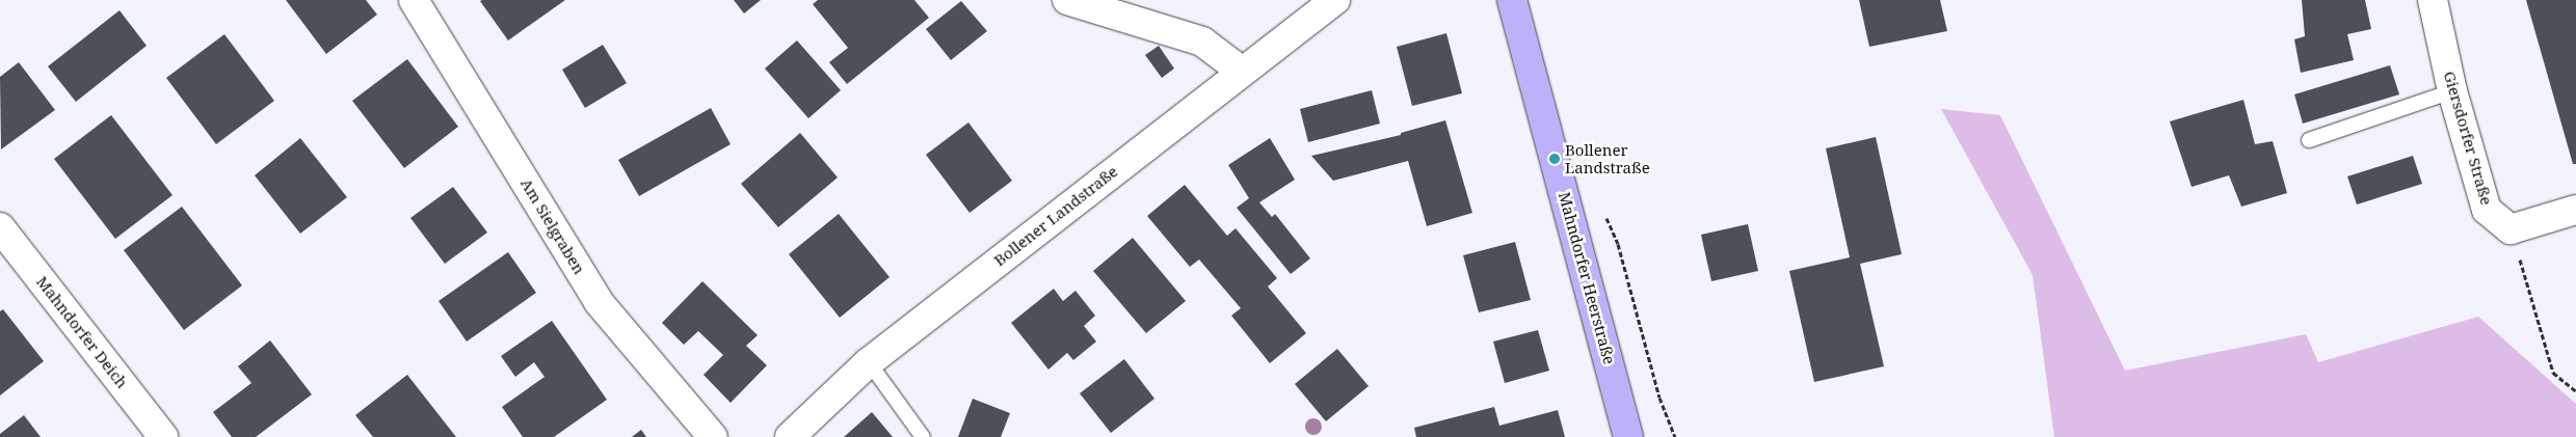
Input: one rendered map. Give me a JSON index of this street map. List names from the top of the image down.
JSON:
{
  "streets": {
    "main road": ["Mahndorfer Heerstraße"],
    "street": [
      "Giersdorfer Straße",
      "Bollener Landstraße",
      "Am Sielgraben",
      "Mahndorfer Deich"
    ]
  },
  "places": ["Bollener Landstraße"]
}
